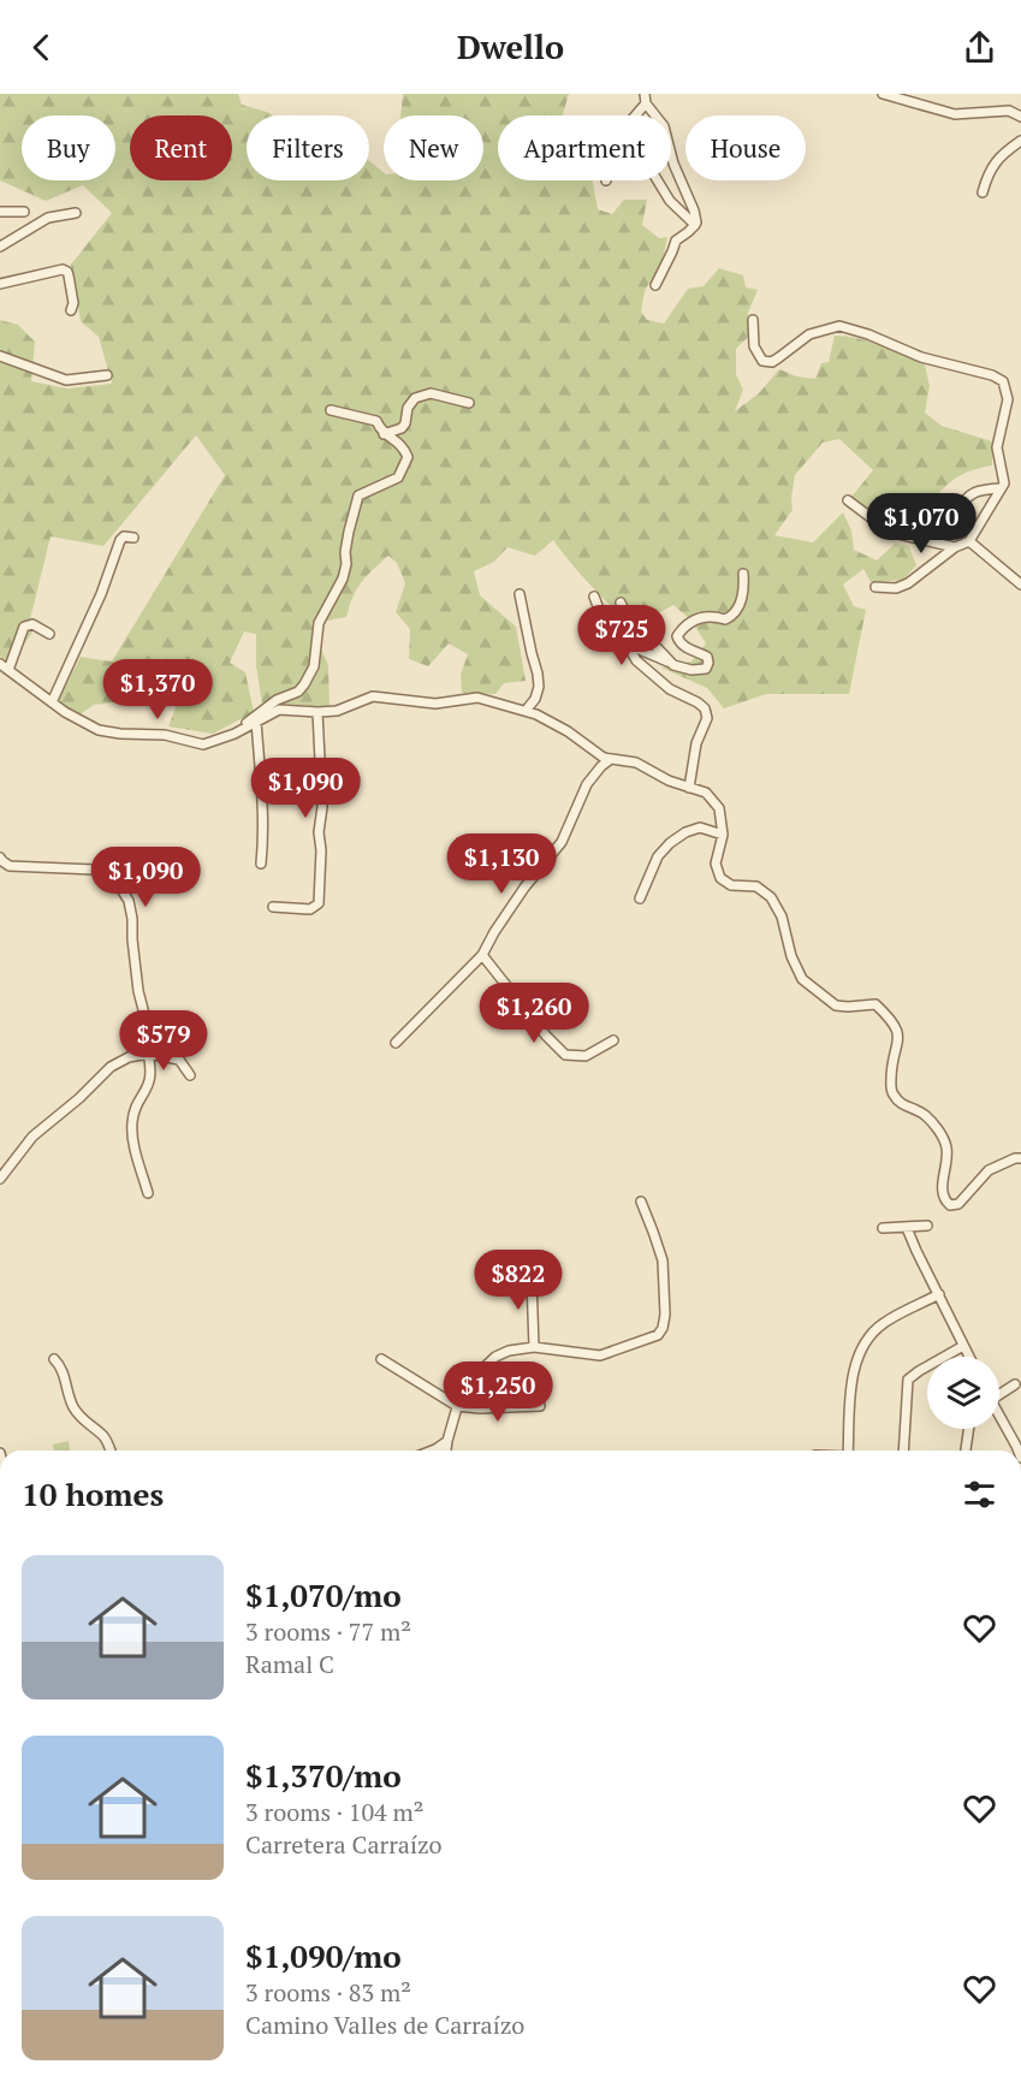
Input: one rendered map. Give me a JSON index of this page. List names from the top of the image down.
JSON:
{
  "page": {
    "header": "Dwello",
    "chip": [
      "Buy",
      "Rent",
      "Filters",
      "New",
      "Apartment",
      "House"
    ],
    "price": [
      "$1,070",
      "$725",
      "$1,370",
      "$1,090",
      "$1,130",
      "$1,090",
      "$1,260",
      "$579",
      "$822",
      "$1,250"
    ],
    "heading": "10 homes",
    "list": [
      {
        "name": "$1,070/mo",
        "note": "3 rooms · 77 m² · Ramal C"
      },
      {
        "name": "$1,370/mo",
        "note": "3 rooms · 104 m² · Carretera Carraízo"
      },
      {
        "name": "$1,090/mo",
        "note": "3 rooms · 83 m² · Camino Valles de Carraízo"
      }
    ]
  }
}
